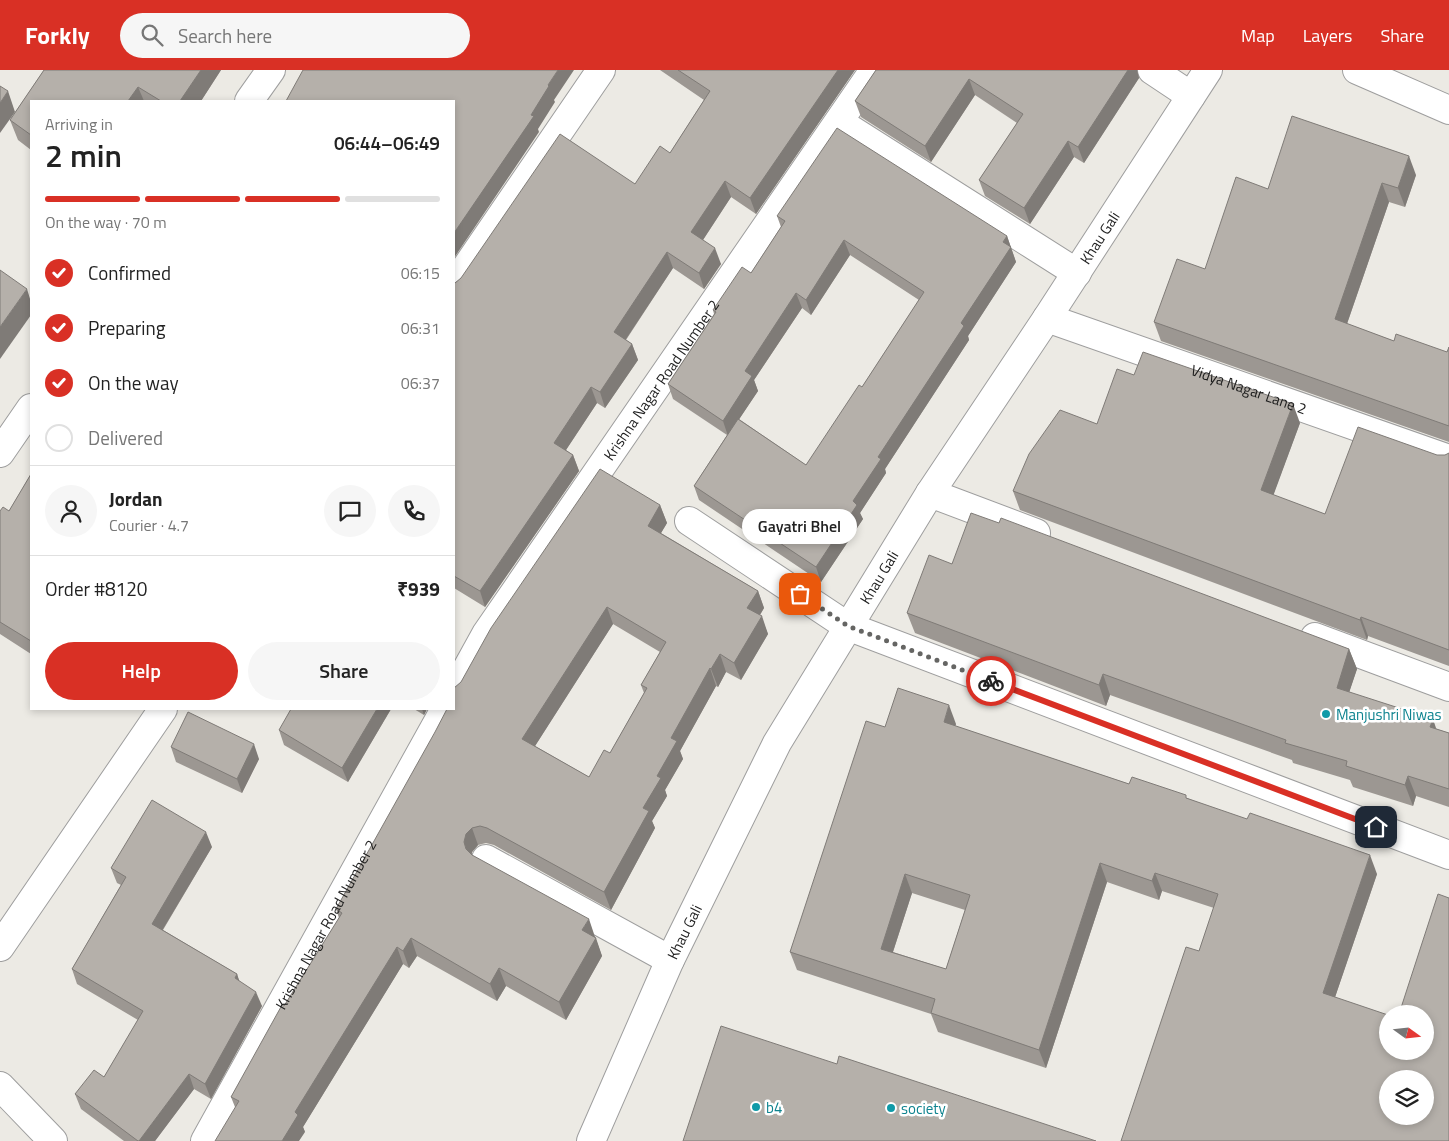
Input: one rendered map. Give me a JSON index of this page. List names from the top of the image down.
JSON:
{
  "streets": {
    "street": ["Khau Gali", "Krishna Nagar Road Number 2", "Vidya Nagar Lane 2"]
  },
  "crossings": [
    ["Khau Gali", "Vidya Nagar Lane 2"]
  ],
  "places": [
    "Gayatri Bhel",
    "Manjushri Niwas",
    "b4",
    "society"
  ],
  "north": "right",
  "page": {
    "header": "Forkly",
    "search": "Search here",
    "nav": ["Map", "Layers", "Share"],
    "heading": ["2 min", "Arriving in", "06:44–06:49"],
    "panel": [
      "Jordan",
      "Courier · 4.7",
      "Order #8120",
      "₹939"
    ],
    "bar": "On the way · 70 m",
    "list": [
      ["Confirmed", "06:15"],
      ["Preparing", "06:31"],
      ["On the way", "06:37"],
      "Delivered"
    ],
    "bubble": "Gayatri Bhel",
    "buttons": ["Help", "Share"]
  }
}
